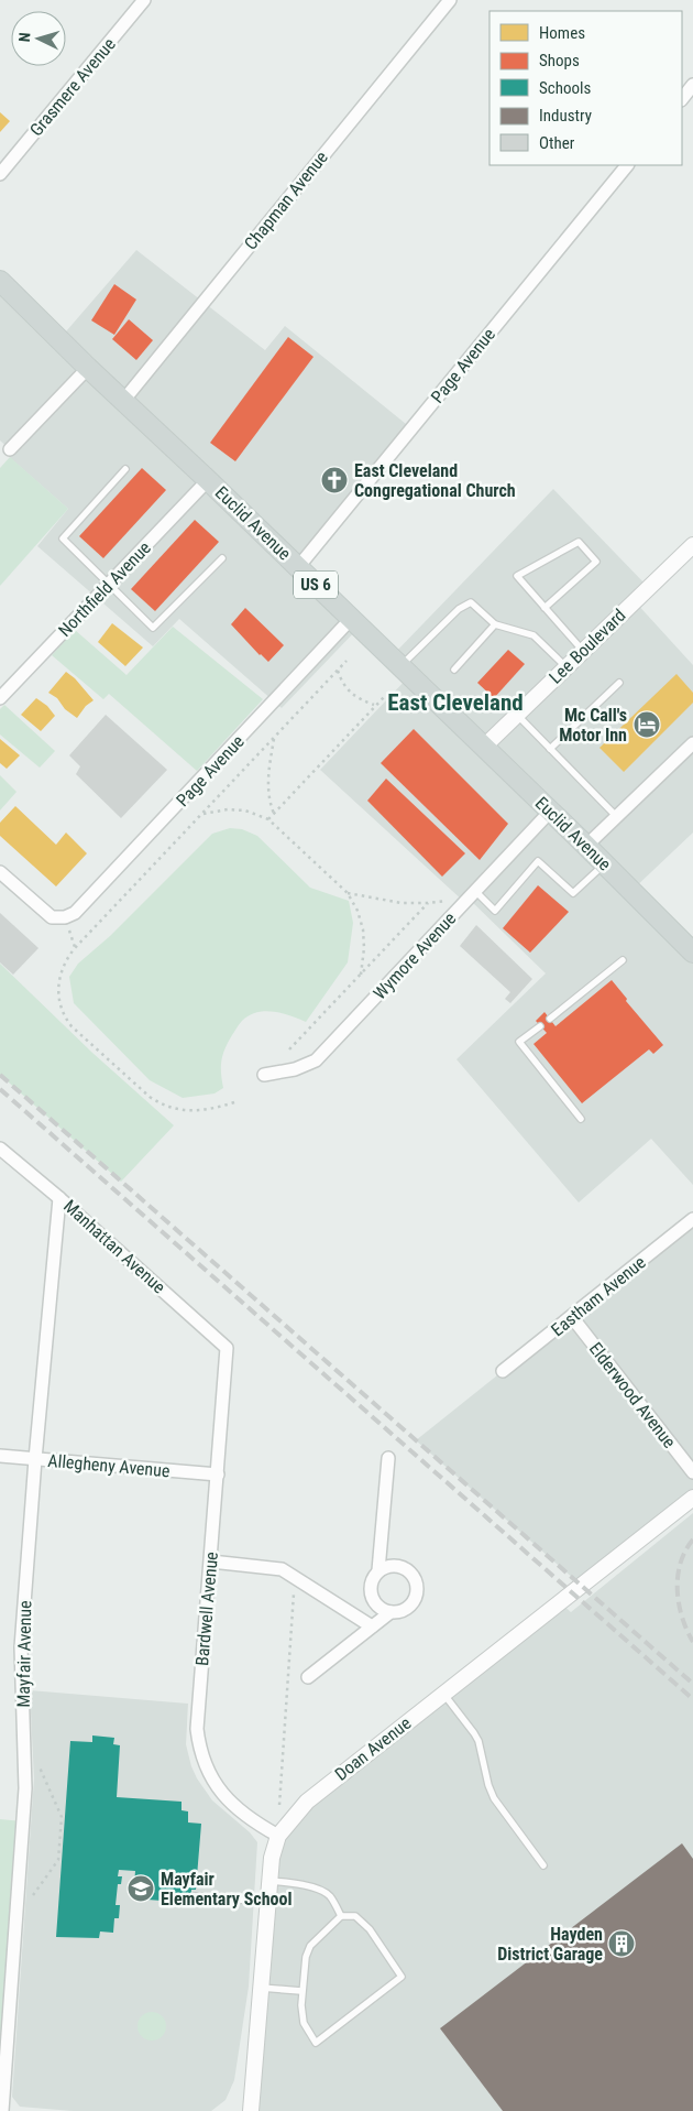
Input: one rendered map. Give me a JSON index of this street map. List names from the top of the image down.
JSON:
{
  "streets": {
    "main road": ["Euclid Avenue", "US 6"],
    "street": [
      "Grasmere Avenue",
      "Chapman Avenue",
      "Page Avenue",
      "Northfield Avenue",
      "Lee Boulevard",
      "Wymore Avenue",
      "Manhattan Avenue",
      "Eastham Avenue",
      "Elderwood Avenue",
      "Allegheny Avenue",
      "Bardwell Avenue",
      "Mayfair Avenue",
      "Doan Avenue"
    ]
  },
  "crossings": [
    ["Chapman Avenue", "Euclid Avenue"],
    ["Page Avenue", "Euclid Avenue"],
    ["Euclid Avenue", "Northfield Avenue"],
    ["Euclid Avenue", "Lee Boulevard"],
    ["Euclid Avenue", "Wymore Avenue"],
    ["Manhattan Avenue", "Bardwell Avenue"],
    ["Manhattan Avenue", "Mayfair Avenue"],
    ["Eastham Avenue", "Elderwood Avenue"],
    ["Allegheny Avenue", "Bardwell Avenue"],
    ["Allegheny Avenue", "Mayfair Avenue"],
    ["Bardwell Avenue", "Doan Avenue"]
  ],
  "districts": ["East Cleveland"],
  "places": {
    "church": ["East Cleveland Congregational Church"],
    "hotel": ["Mc Call's Motor Inn"],
    "school or university": ["Mayfair Elementary School"],
    "building": ["Hayden District Garage"]
  },
  "legend": [
    "Homes",
    "Shops",
    "Schools",
    "Industry",
    "Other"
  ],
  "north": "left"
}
